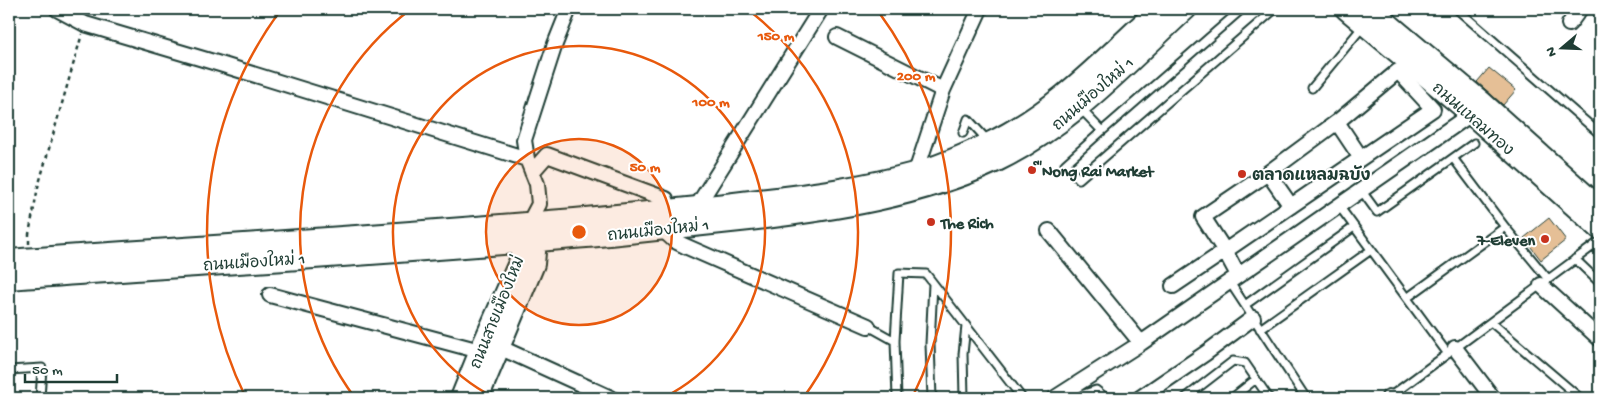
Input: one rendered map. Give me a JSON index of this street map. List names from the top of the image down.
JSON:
{
  "streets": {
    "street": ["ถนนเมืองใหม่ 1", "ถนนแหลมทอง", "ถนนสายเมืองใหม่"]
  },
  "crossings": [
    ["ถนนเมืองใหม่ 1", "ถนนสายเมืองใหม่"]
  ],
  "places": [
    "ืNong Rai Market",
    "ตลาดแหลมฉบัง",
    "The Rich",
    "7-Eleven"
  ],
  "scale_bar": "50 m",
  "north": "left",
  "rings": [
    "150 m",
    "200 m",
    "100 m",
    "50 m"
  ]
}
